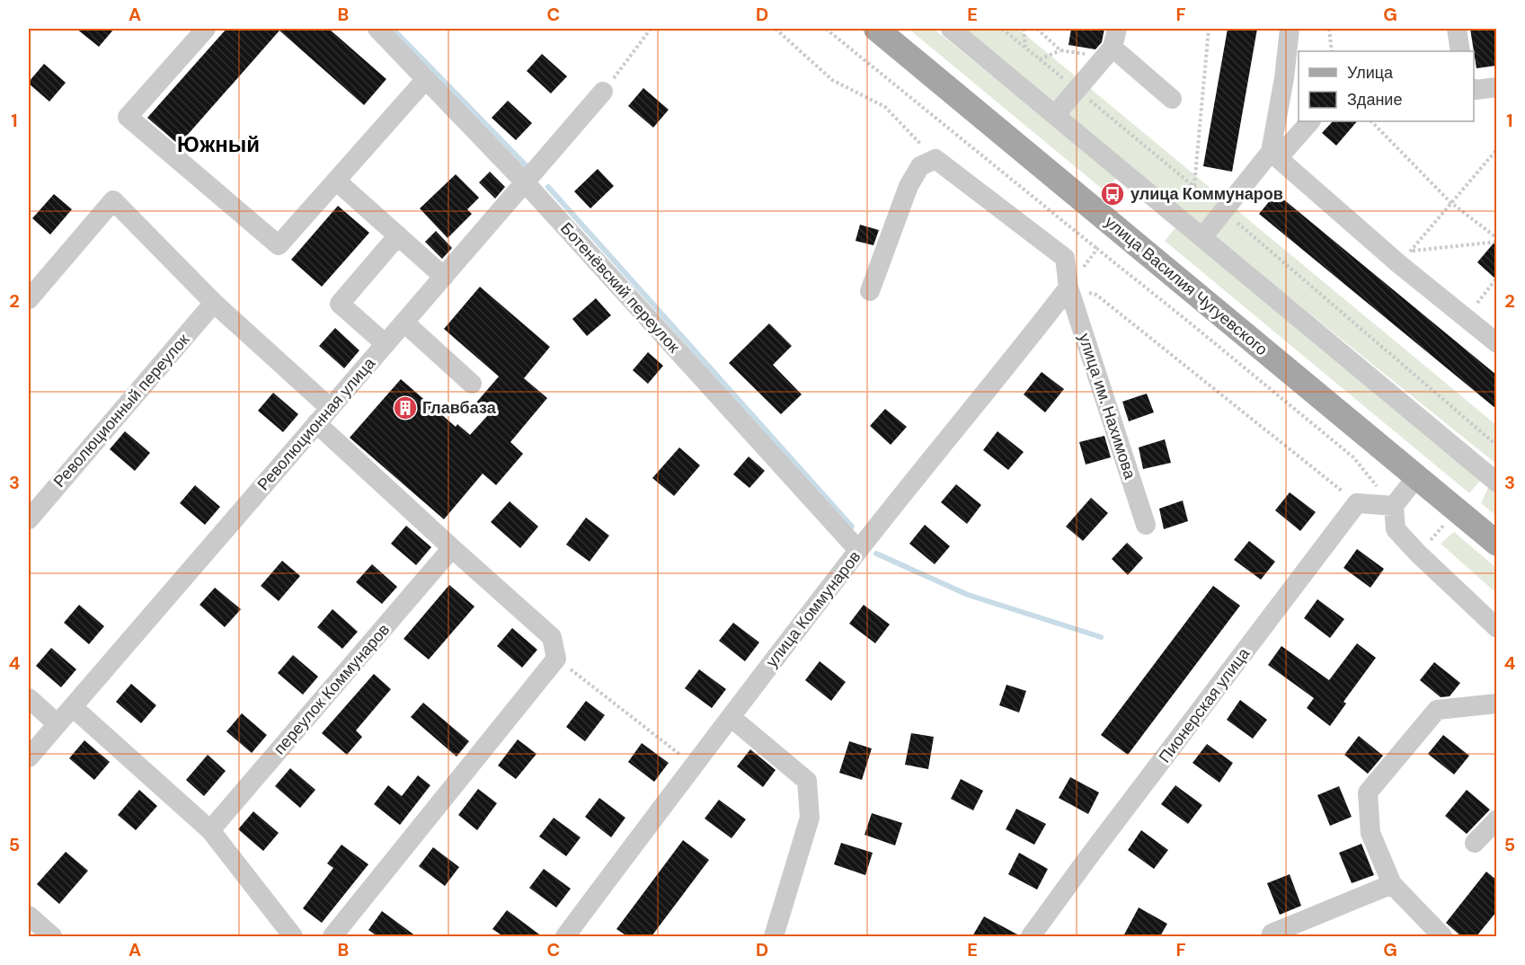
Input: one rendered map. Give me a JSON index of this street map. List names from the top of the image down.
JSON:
{
  "streets": {
    "main road": ["улица Василия Чугуевского"],
    "street": [
      "Ботенёвский переулок",
      "улица им. Нахимова",
      "Революционный переулок",
      "Революционная улица",
      "улица Коммунаров",
      "переулок Коммунаров",
      "Пионерская улица"
    ]
  },
  "crossings": [
    ["Ботенёвский переулок", "Революционная улица"],
    ["Ботенёвский переулок", "улица Коммунаров"],
    ["улица им. Нахимова", "улица Коммунаров"]
  ],
  "districts": ["Южный"],
  "places": {
    "bus stop": ["улица Коммунаров"],
    "building": ["Главбаза"]
  },
  "legend": ["Улица", "Здание"],
  "grid": {
    "columns": [
      "A",
      "B",
      "C",
      "D",
      "E",
      "F",
      "G"
    ],
    "rows": [
      "1",
      "2",
      "3",
      "4",
      "5"
    ]
  }
}
